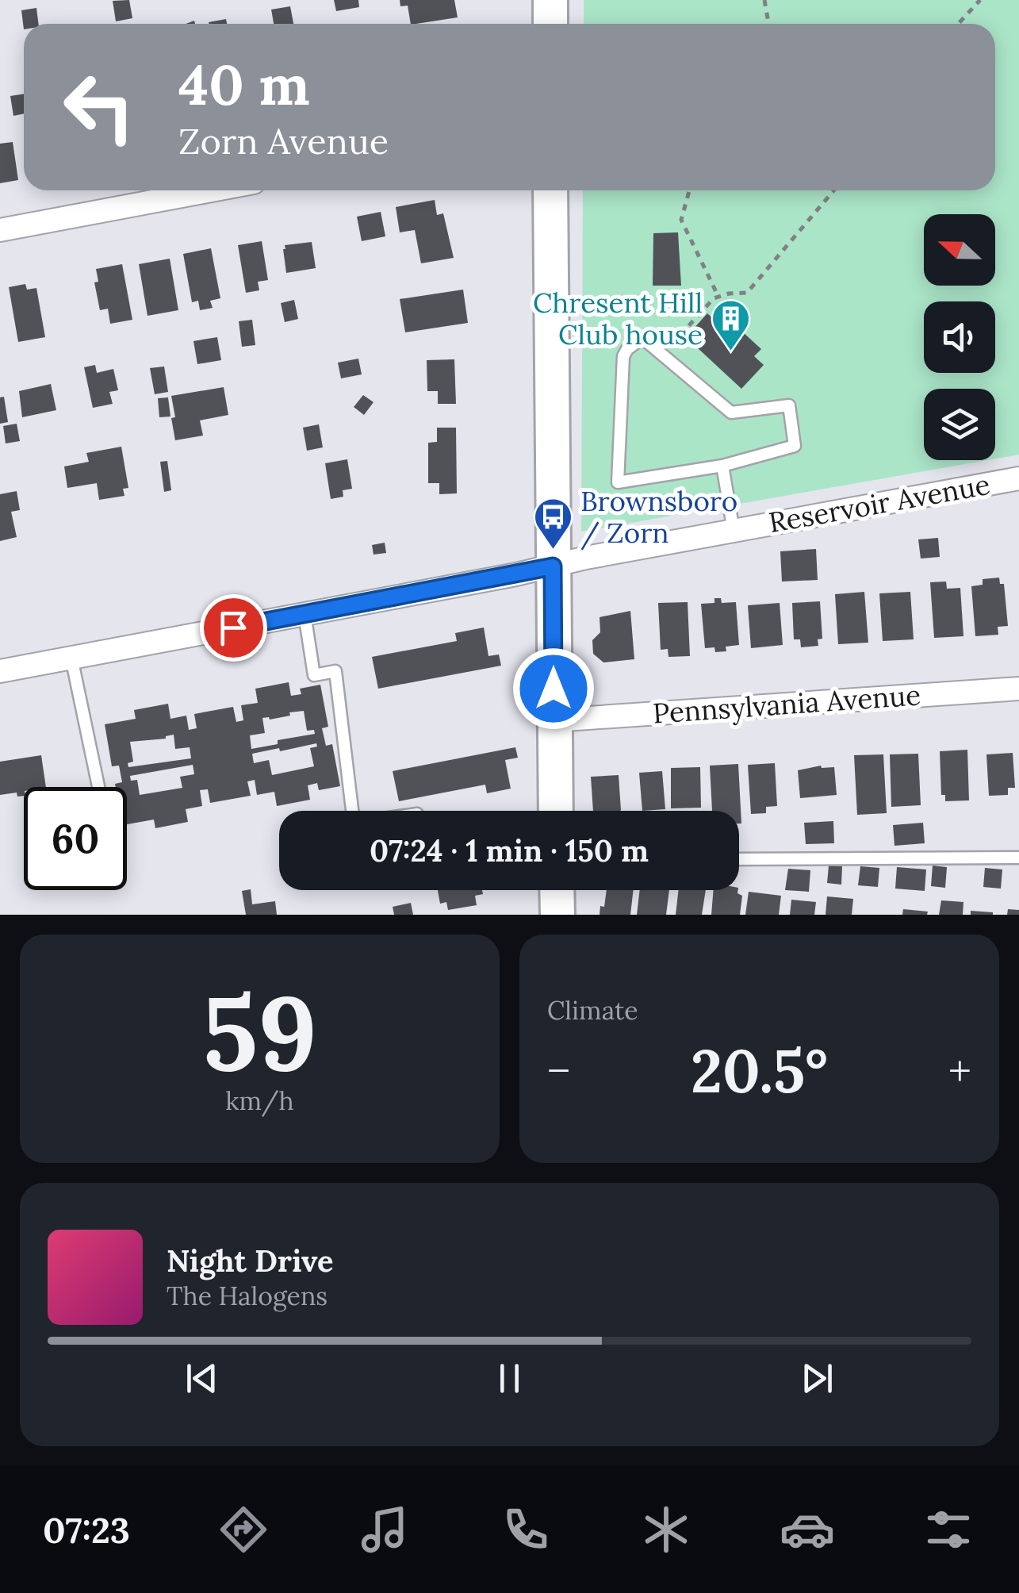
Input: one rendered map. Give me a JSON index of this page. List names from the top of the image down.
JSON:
{
  "streets": {
    "street": ["Reservoir Avenue", "Pennsylvania Avenue"]
  },
  "places": {
    "building": ["Chresent Hill Club house"],
    "bus stop": ["Brownsboro / Zorn"]
  },
  "north": "left",
  "page": {
    "turn": ["40 m", "Zorn Avenue"],
    "limit": "60",
    "trip": "07:24 · 1 min · 150 m",
    "tile": [
      ["59", "km/h"],
      "Climate"
    ],
    "heat": ["−", "20.5°", "+"],
    "song": ["Night Drive", "The Halogens"],
    "tabs": "07:23"
  }
}
